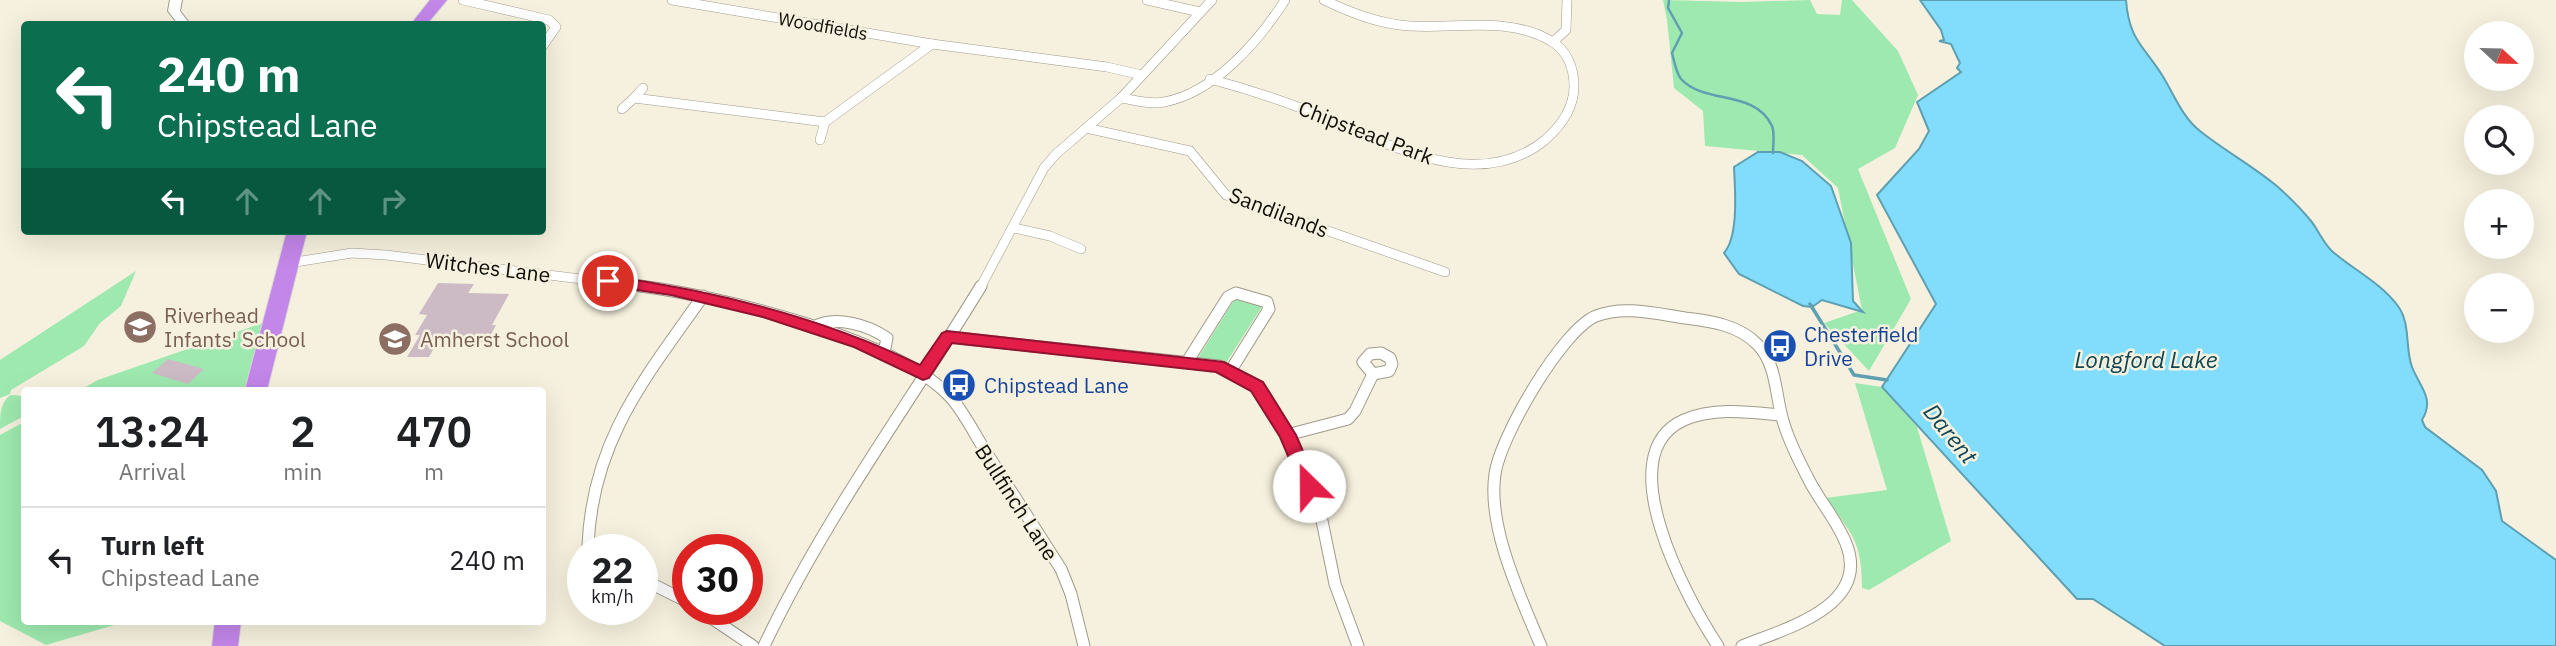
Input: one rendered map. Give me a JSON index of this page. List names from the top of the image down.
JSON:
{
  "streets": {
    "street": [
      "Woodfields",
      "Chipstead Park",
      "Sandilands",
      "Witches Lane",
      "Bullfinch Lane"
    ]
  },
  "crossings": [
    ["Witches Lane", "Bullfinch Lane"]
  ],
  "water": ["Longford Lake", "Darent"],
  "places": {
    "school or university": ["Riverhead Infants' School", "Amherst School"],
    "bus stop": ["Chesterfield Drive", "Chipstead Lane"]
  },
  "north": "right",
  "page": {
    "map_buttons": ["+", "−"],
    "turn": ["240 m", "Chipstead Lane"],
    "eta": [
      "13:24",
      "Arrival",
      "2",
      "min",
      "470",
      "m"
    ],
    "list": [
      {
        "name": "Turn left",
        "note": "Chipstead Lane",
        "value": "240 m"
      }
    ],
    "speed": "22 km/h",
    "limit": "30"
  }
}
